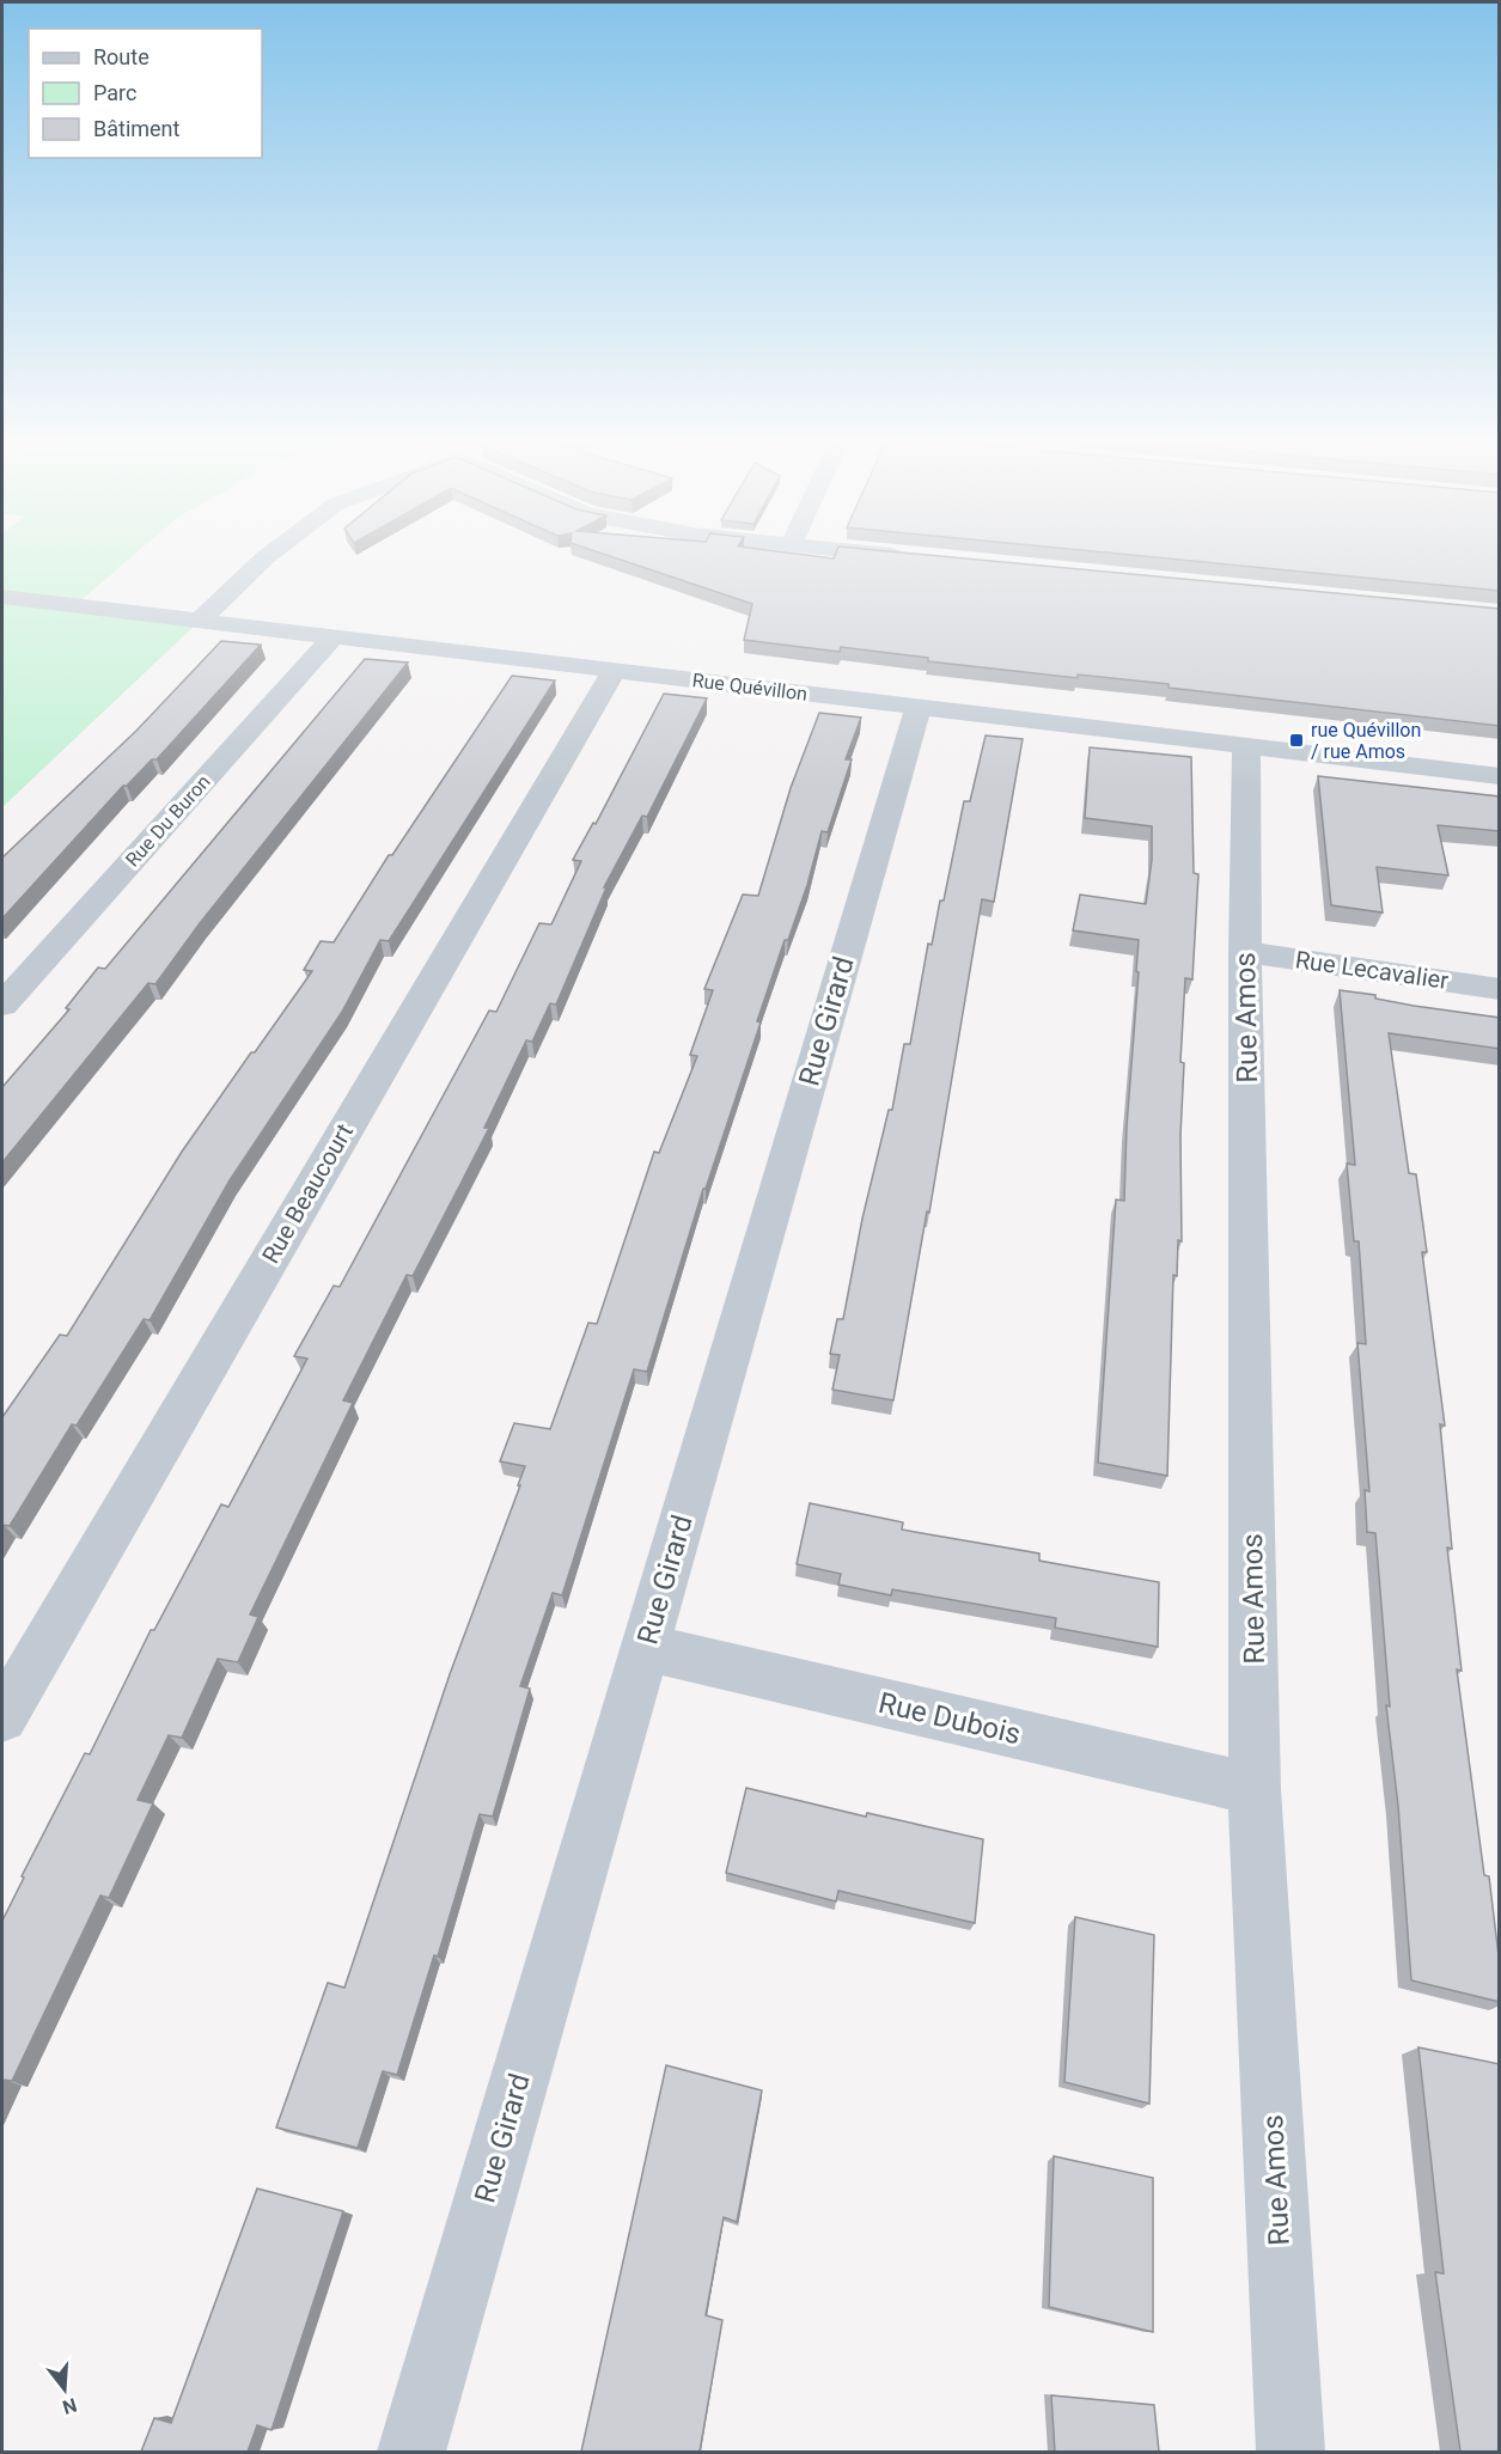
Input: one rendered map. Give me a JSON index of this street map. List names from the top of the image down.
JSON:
{
  "streets": {
    "street": [
      "Rue Quévillon",
      "Rue Du Buron",
      "Rue Lecavalier",
      "Rue Amos",
      "Rue Girard",
      "Rue Beaucourt",
      "Rue Dubois"
    ]
  },
  "crossings": [
    ["Rue Quévillon", "Rue Du Buron"],
    ["Rue Quévillon", "Rue Amos"],
    ["Rue Quévillon", "Rue Girard"],
    ["Rue Quévillon", "Rue Beaucourt"],
    ["Rue Lecavalier", "Rue Amos"],
    ["Rue Amos", "Rue Dubois"],
    ["Rue Girard", "Rue Dubois"]
  ],
  "places": {
    "transit": ["rue Quévillon / rue Amos"]
  },
  "legend": ["Route", "Parc", "Bâtiment"],
  "north": "bottom"
}
